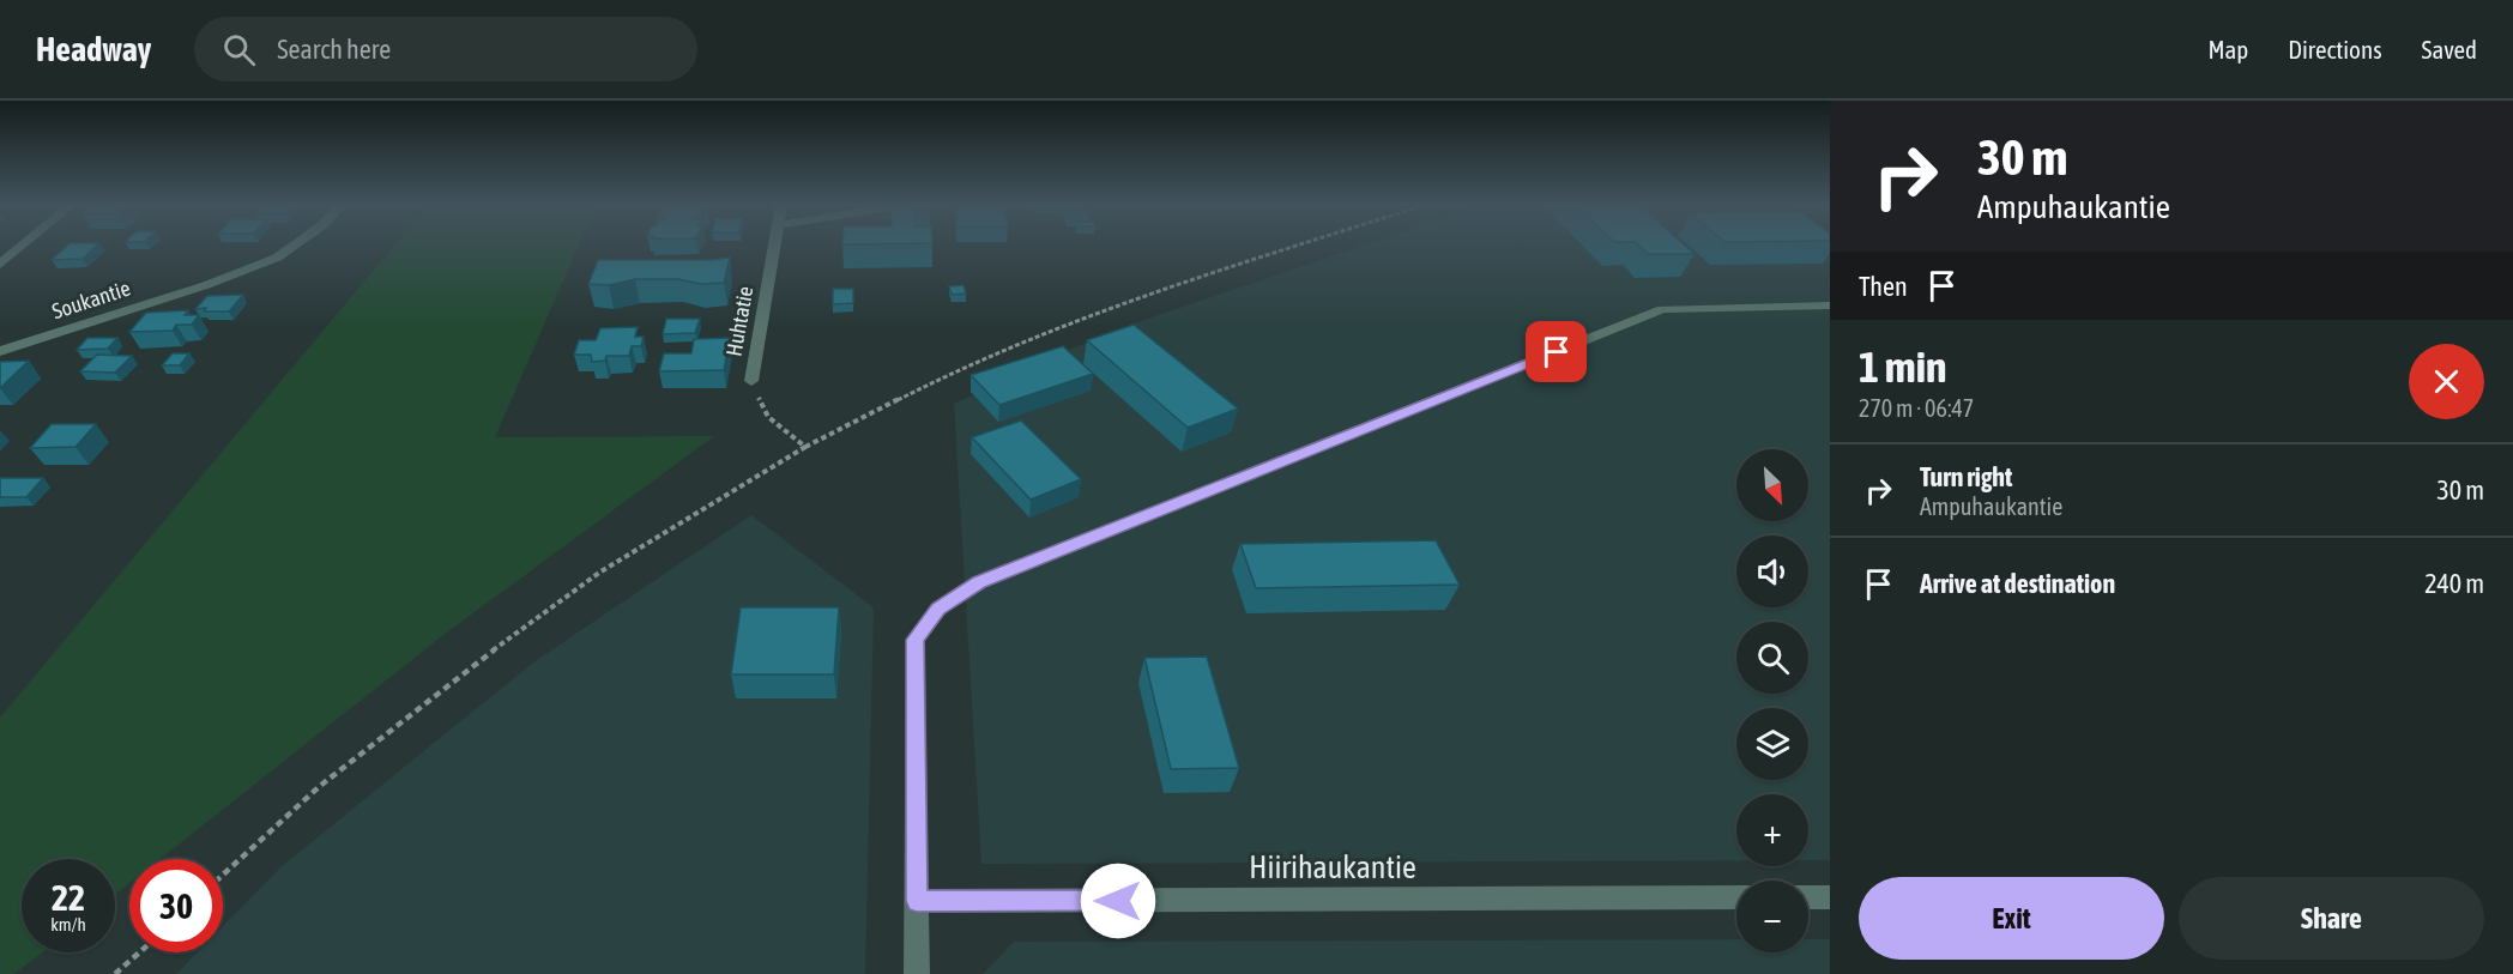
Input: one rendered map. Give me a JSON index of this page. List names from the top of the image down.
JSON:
{
  "streets": {
    "street": ["Soukantie", "Huhtatie", "Hiirihaukantie"]
  },
  "north": "bottom right",
  "page": {
    "header": "Headway",
    "search": "Search here",
    "nav": ["Map", "Directions", "Saved"],
    "turn": ["30 m", "Ampuhaukantie"],
    "then": "Then",
    "heading": ["1 min", "270 m · 06:47"],
    "list": [
      {
        "name": "Turn right",
        "note": "Ampuhaukantie",
        "value": "30 m"
      },
      {
        "name": "Arrive at destination",
        "value": "240 m"
      }
    ],
    "map_buttons": ["+", "−"],
    "speed": "22 km/h",
    "limit": "30",
    "buttons": ["Exit", "Share"]
  }
}
